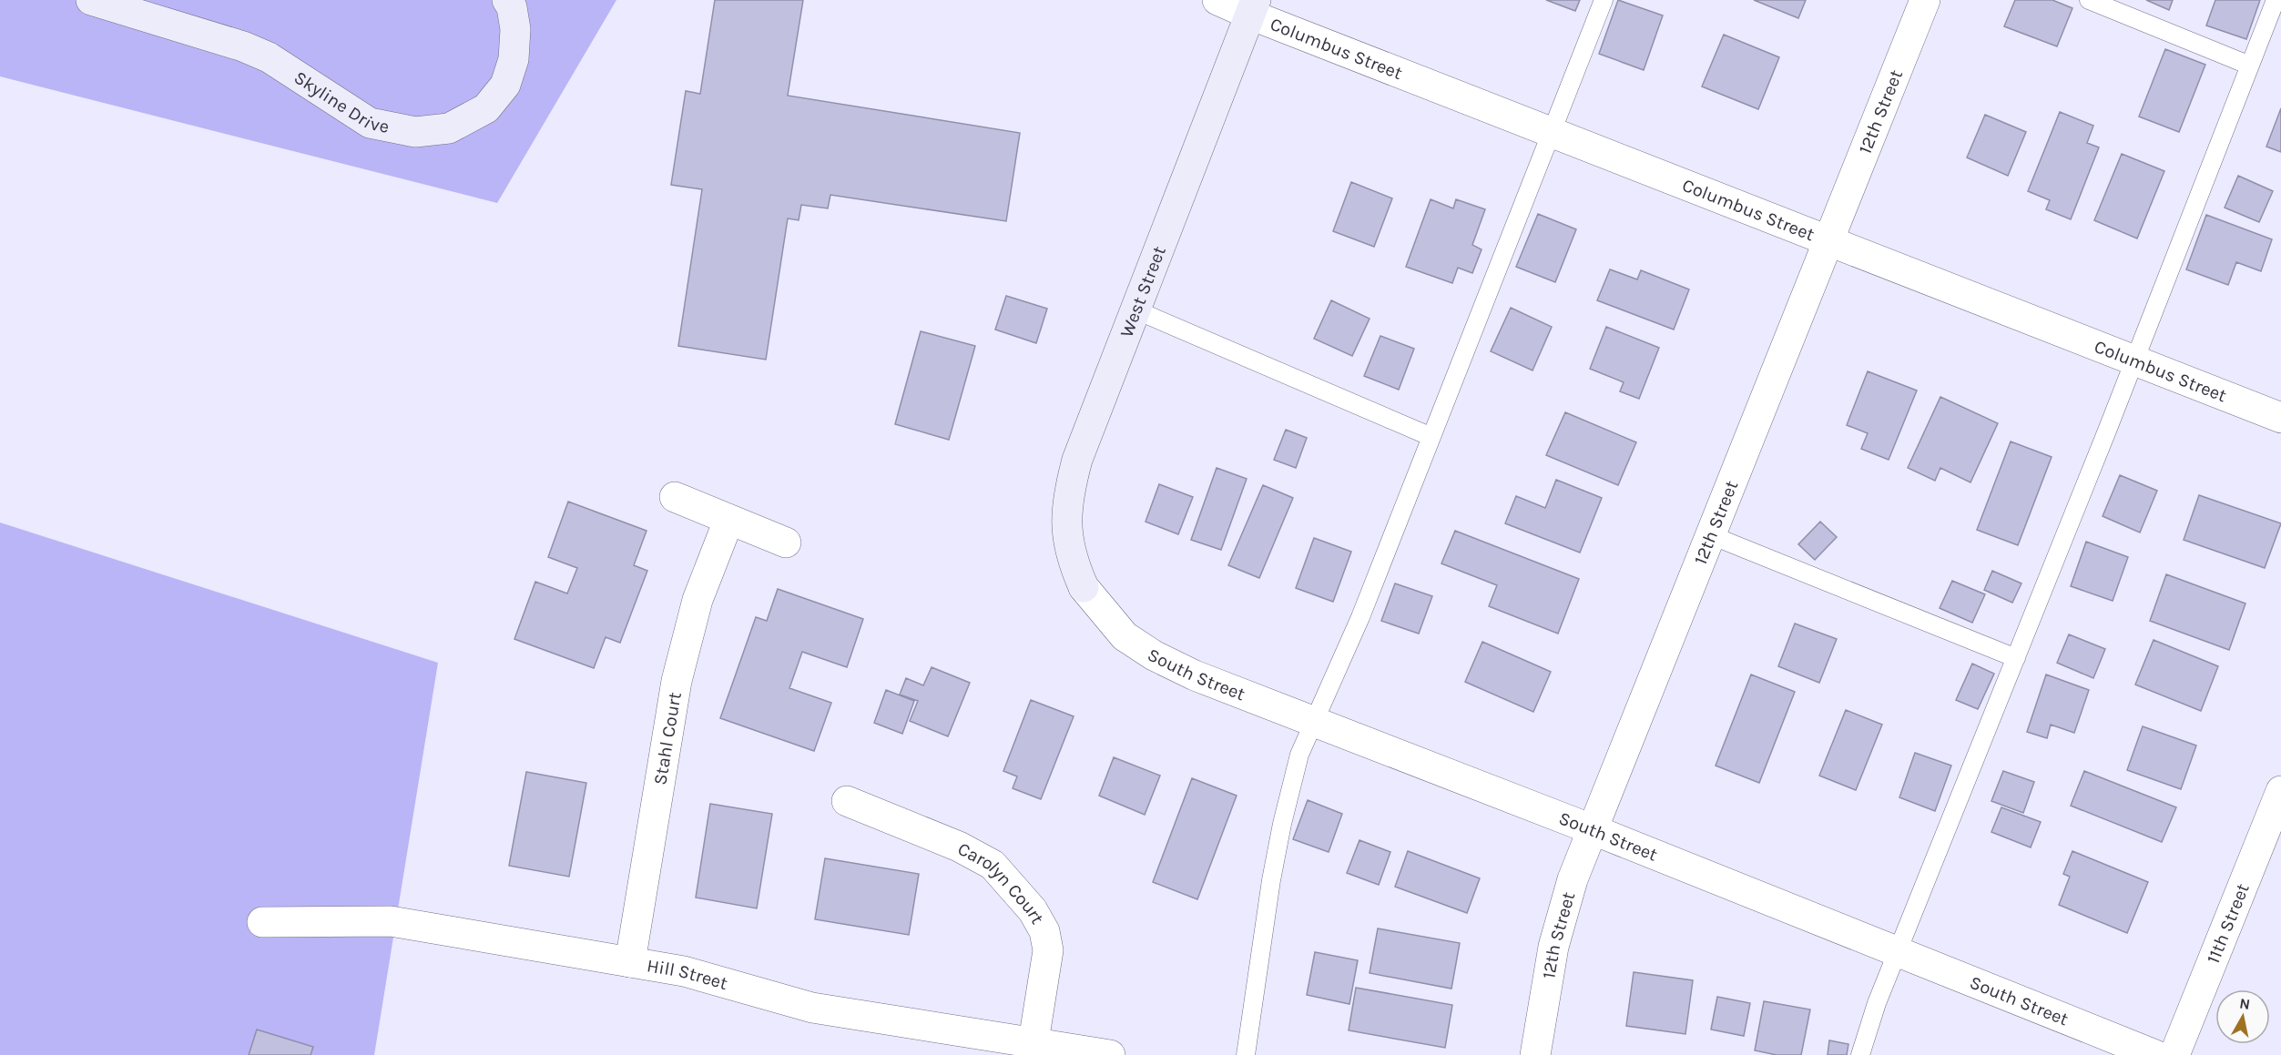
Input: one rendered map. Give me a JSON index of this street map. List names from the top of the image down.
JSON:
{
  "streets": {
    "street": [
      "Columbus Street",
      "Skyline Drive",
      "12th Street",
      "West Street",
      "South Street",
      "Stahl Court",
      "Carolyn Court",
      "11th Street",
      "Hill Street"
    ]
  },
  "crossings": [
    ["Columbus Street", "12th Street"],
    ["Columbus Street", "West Street"],
    ["12th Street", "South Street"],
    ["West Street", "South Street"],
    ["Stahl Court", "Hill Street"],
    ["Carolyn Court", "Hill Street"]
  ],
  "north": "top"
}
